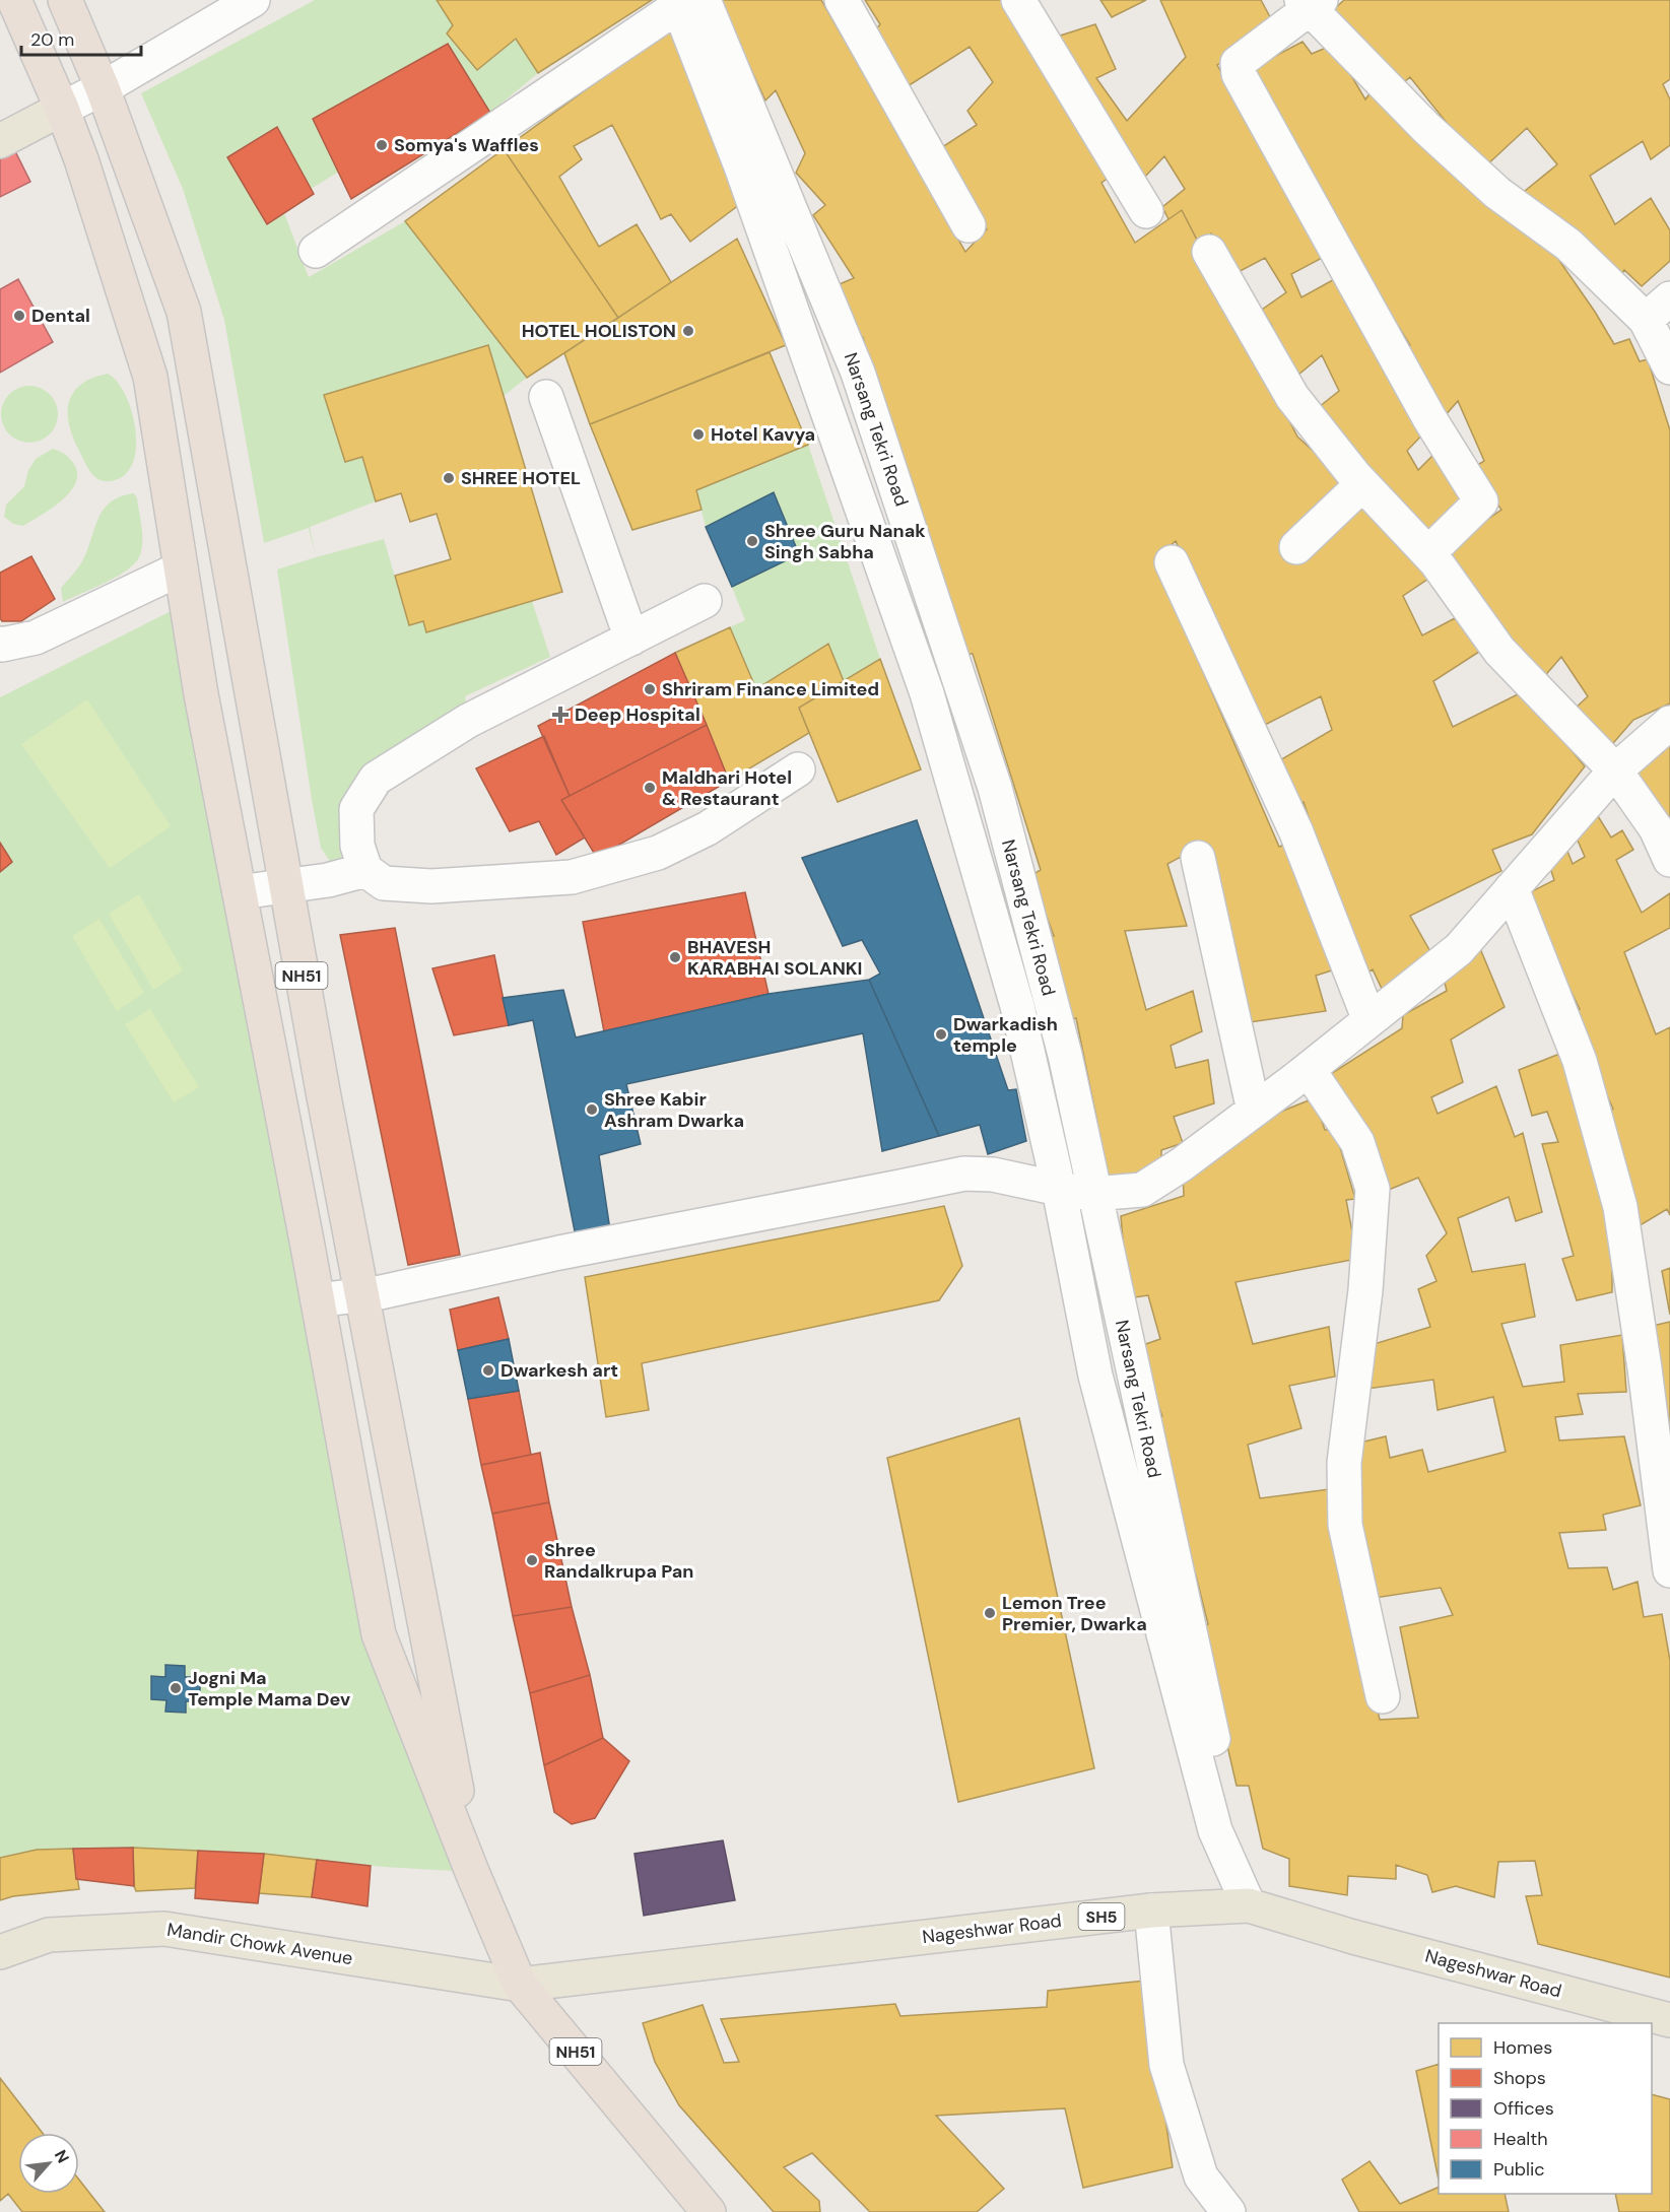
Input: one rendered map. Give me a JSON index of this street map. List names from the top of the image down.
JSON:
{
  "streets": {
    "highway": ["NH51"],
    "main road": ["SH5", "Nageshwar Road", "Mandir Chowk Avenue"],
    "street": ["Narsang Tekri Road"]
  },
  "crossings": [
    ["Narsang Tekri Road", "Nageshwar Road"],
    ["NH51", "Nageshwar Road"],
    ["NH51", "Mandir Chowk Avenue"],
    ["Nageshwar Road", "Mandir Chowk Avenue"]
  ],
  "places": {
    "other": [
      "Somya's Waffles",
      "Dental",
      "HOTEL HOLISTON",
      "Hotel Kavya",
      "SHREE HOTEL",
      "Shree Guru Nanak Singh Sabha",
      "Shriram Finance Limited",
      "Maldhari Hotel & Restaurant",
      "BHAVESH KARABHAI SOLANKI",
      "Dwarkadish temple",
      "Shree Kabir Ashram Dwarka",
      "Dwarkesh art",
      "Shree Randalkrupa Pan",
      "Lemon Tree Premier, Dwarka",
      "Jogni Ma Temple Mama Dev"
    ],
    "health": ["Deep Hospital"]
  },
  "legend": [
    "Homes",
    "Shops",
    "Offices",
    "Health",
    "Public"
  ],
  "scale_bar": "20 m",
  "north": "top right"
}
